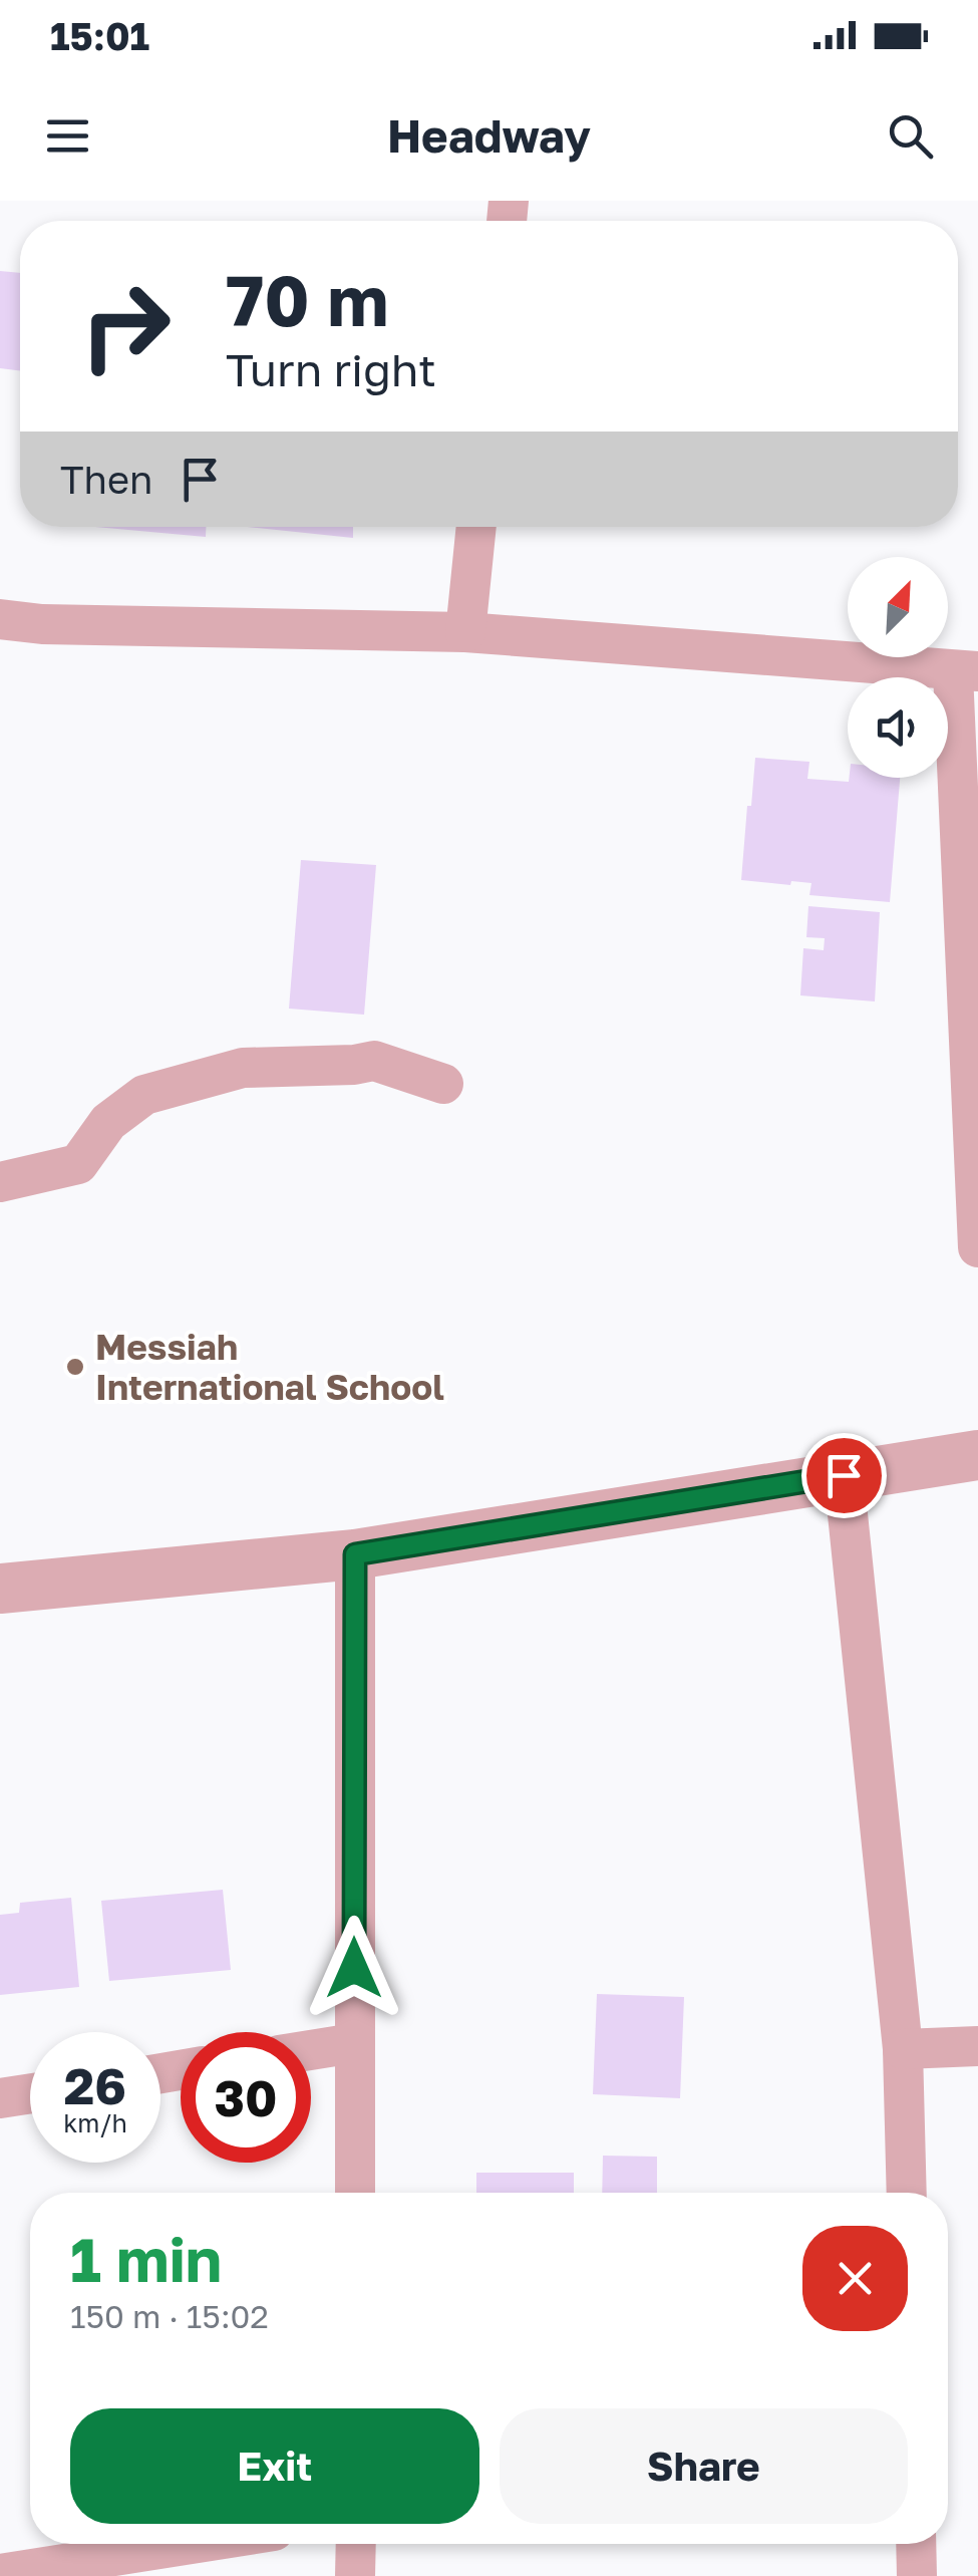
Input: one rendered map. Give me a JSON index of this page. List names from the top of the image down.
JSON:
{
  "places": ["Messiah International School"],
  "north": "top right",
  "page": {
    "status": "15:01",
    "header": "Headway",
    "turn": ["70 m", "Turn right"],
    "then": "Then",
    "speed": "26 km/h",
    "limit": "30",
    "heading": ["1 min", "150 m · 15:02"],
    "buttons": ["Exit", "Share"]
  }
}
